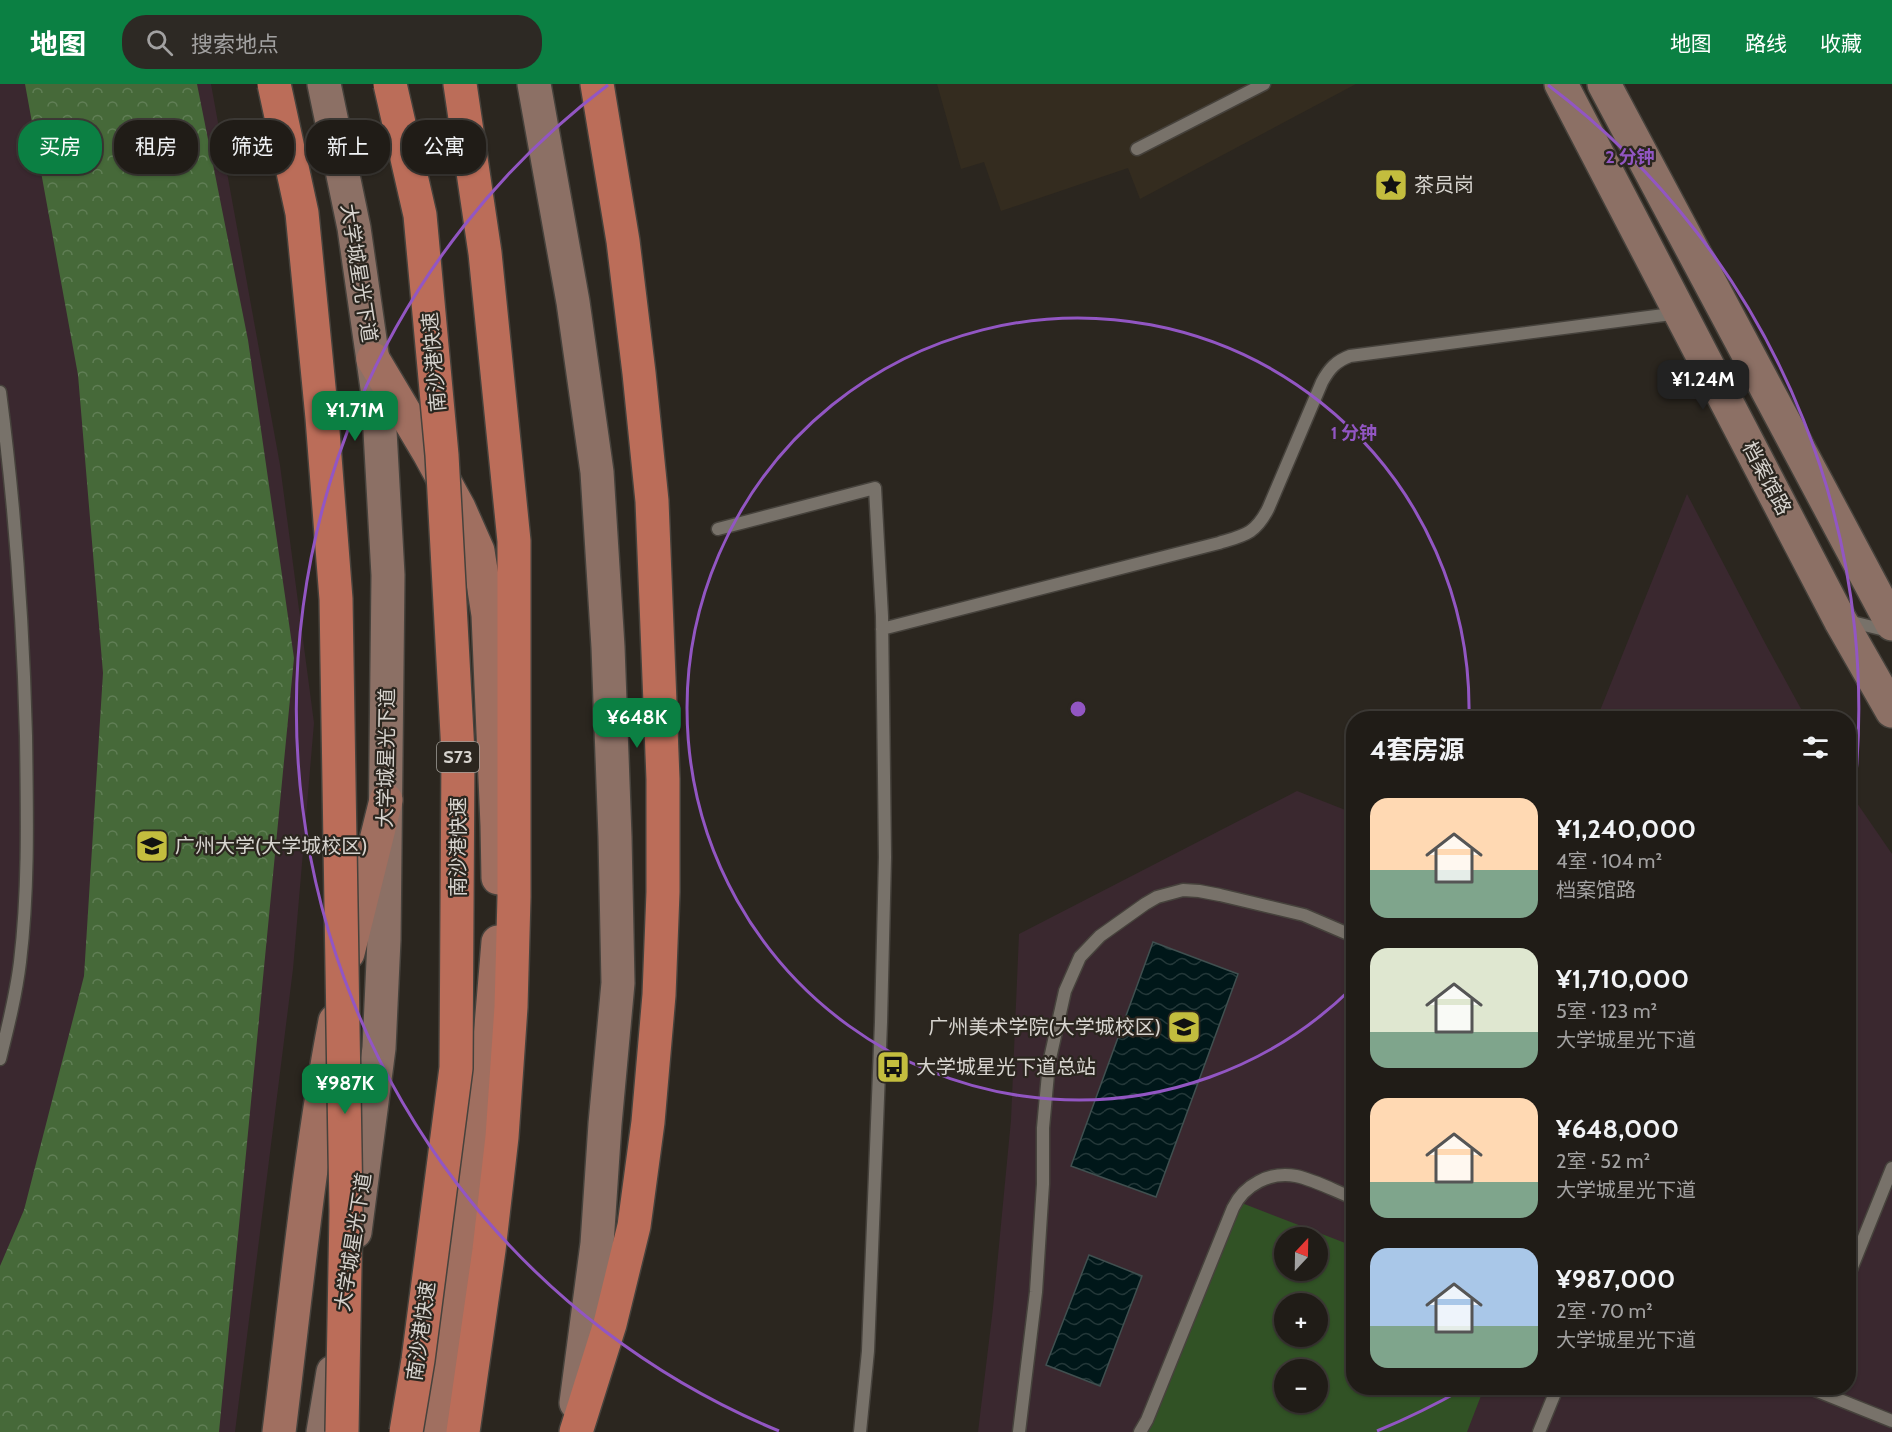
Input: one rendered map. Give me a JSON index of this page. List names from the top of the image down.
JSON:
{
  "streets": {
    "highway": ["南沙港快速", "S73"],
    "main road": ["大学城星光下道", "档案馆路"]
  },
  "places": {
    "place": ["茶员岗"],
    "school or university": ["广州大学(大学城校区)", "广州美术学院(大学城校区)"],
    "bus stop": ["大学城星光下道总站"]
  },
  "north": "top",
  "page": {
    "header": "地图",
    "search": "搜索地点",
    "nav": ["地图", "路线", "收藏"],
    "chip": [
      "买房",
      "租房",
      "筛选",
      "新上",
      "公寓"
    ],
    "price": [
      "¥1.24M",
      "¥1.71M",
      "¥648K",
      "¥987K"
    ],
    "heading": "4套房源",
    "list": [
      {
        "name": "¥1,240,000",
        "note": "4室 · 104 m² · 档案馆路"
      },
      {
        "name": "¥1,710,000",
        "note": "5室 · 123 m² · 大学城星光下道"
      },
      {
        "name": "¥648,000",
        "note": "2室 · 52 m² · 大学城星光下道"
      },
      {
        "name": "¥987,000",
        "note": "2室 · 70 m² · 大学城星光下道"
      }
    ],
    "map_buttons": ["+", "−"]
  },
  "rings": ["2 分钟", "1 分钟"]
}
